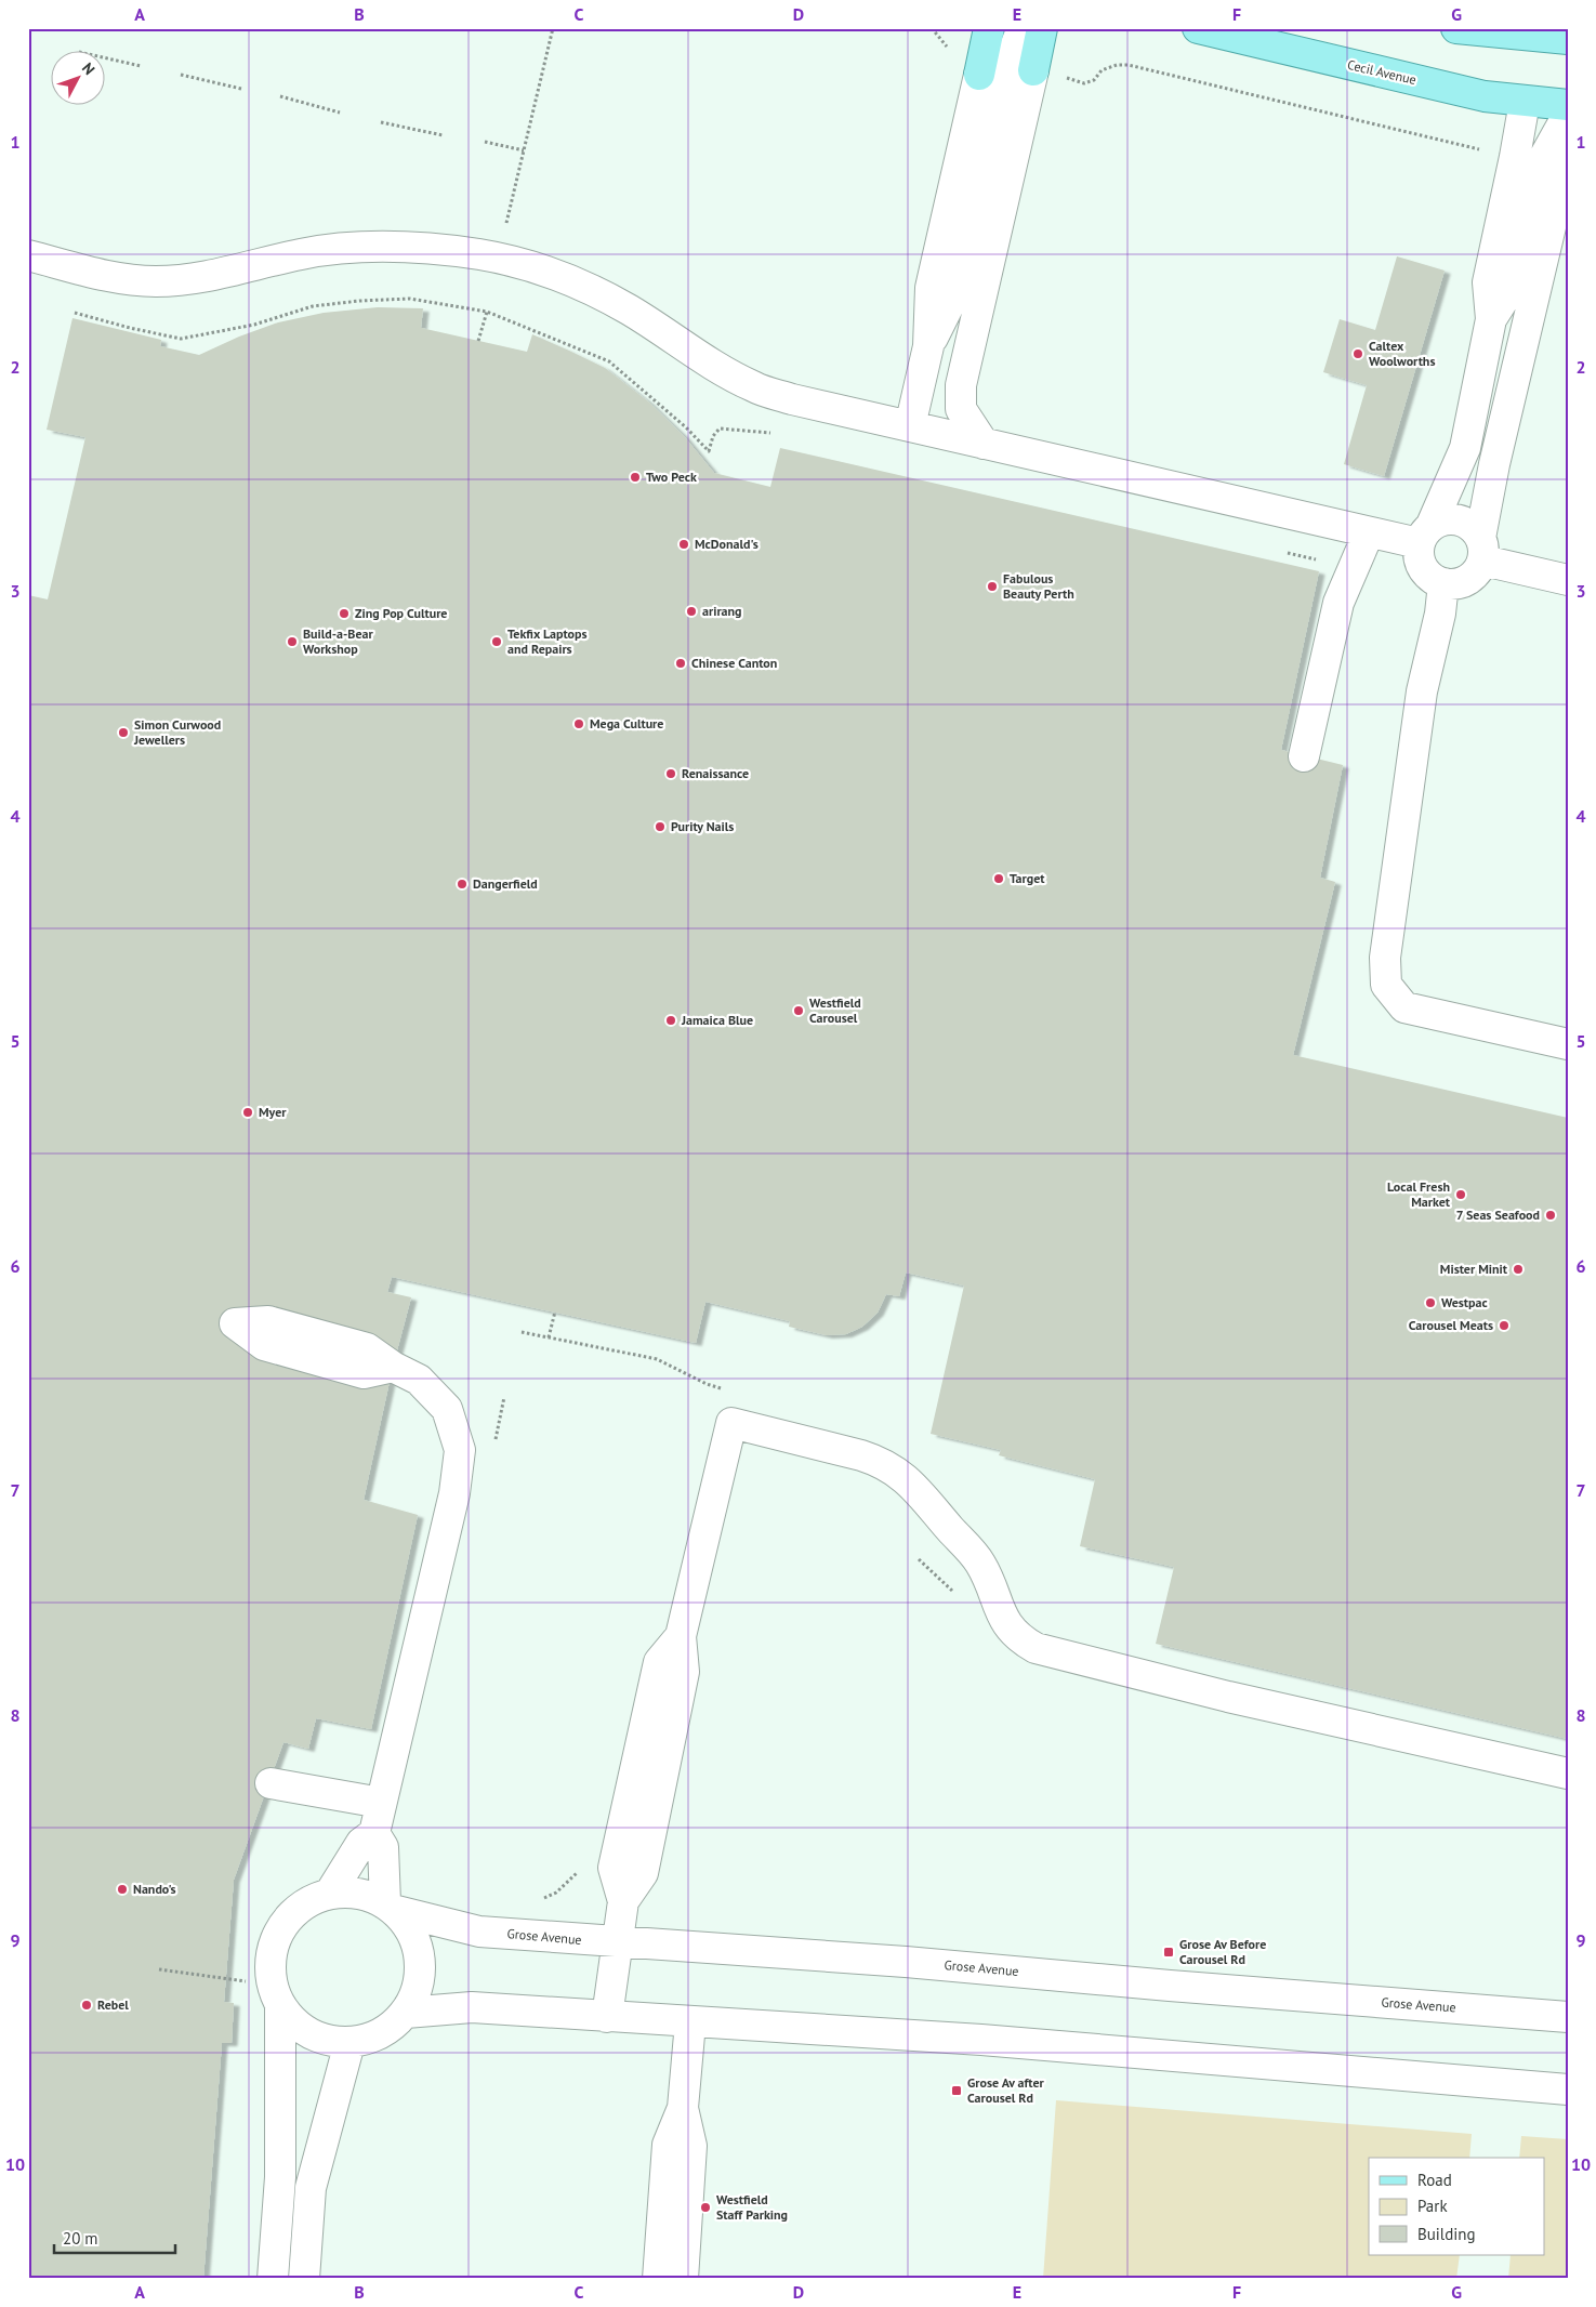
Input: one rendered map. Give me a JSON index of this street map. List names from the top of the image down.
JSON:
{
  "streets": {
    "main road": ["Cecil Avenue"],
    "street": ["Grose Avenue"]
  },
  "places": {
    "other": [
      "Caltex Woolworths",
      "Two Peck",
      "McDonald's",
      "Fabulous Beauty Perth",
      "arirang",
      "Zing Pop Culture",
      "Build-a-Bear Workshop",
      "Tekfix Laptops and Repairs",
      "Chinese Canton",
      "Mega Culture",
      "Simon Curwood Jewellers",
      "Renaissance",
      "Purity Nails",
      "Target",
      "Dangerfield",
      "Westfield Carousel",
      "Jamaica Blue",
      "Myer",
      "Local Fresh Market",
      "7 Seas Seafood",
      "Mister Minit",
      "Westpac",
      "Carousel Meats",
      "Nando's",
      "Rebel",
      "Westfield Staff Parking"
    ],
    "transit": ["Grose Av Before Carousel Rd", "Grose Av after Carousel Rd"]
  },
  "legend": ["Road", "Park", "Building"],
  "scale_bar": "20 m",
  "north": "top right",
  "grid": {
    "columns": [
      "A",
      "B",
      "C",
      "D",
      "E",
      "F",
      "G"
    ],
    "rows": [
      "1",
      "2",
      "3",
      "4",
      "5",
      "6",
      "7",
      "8",
      "9",
      "10"
    ]
  }
}
